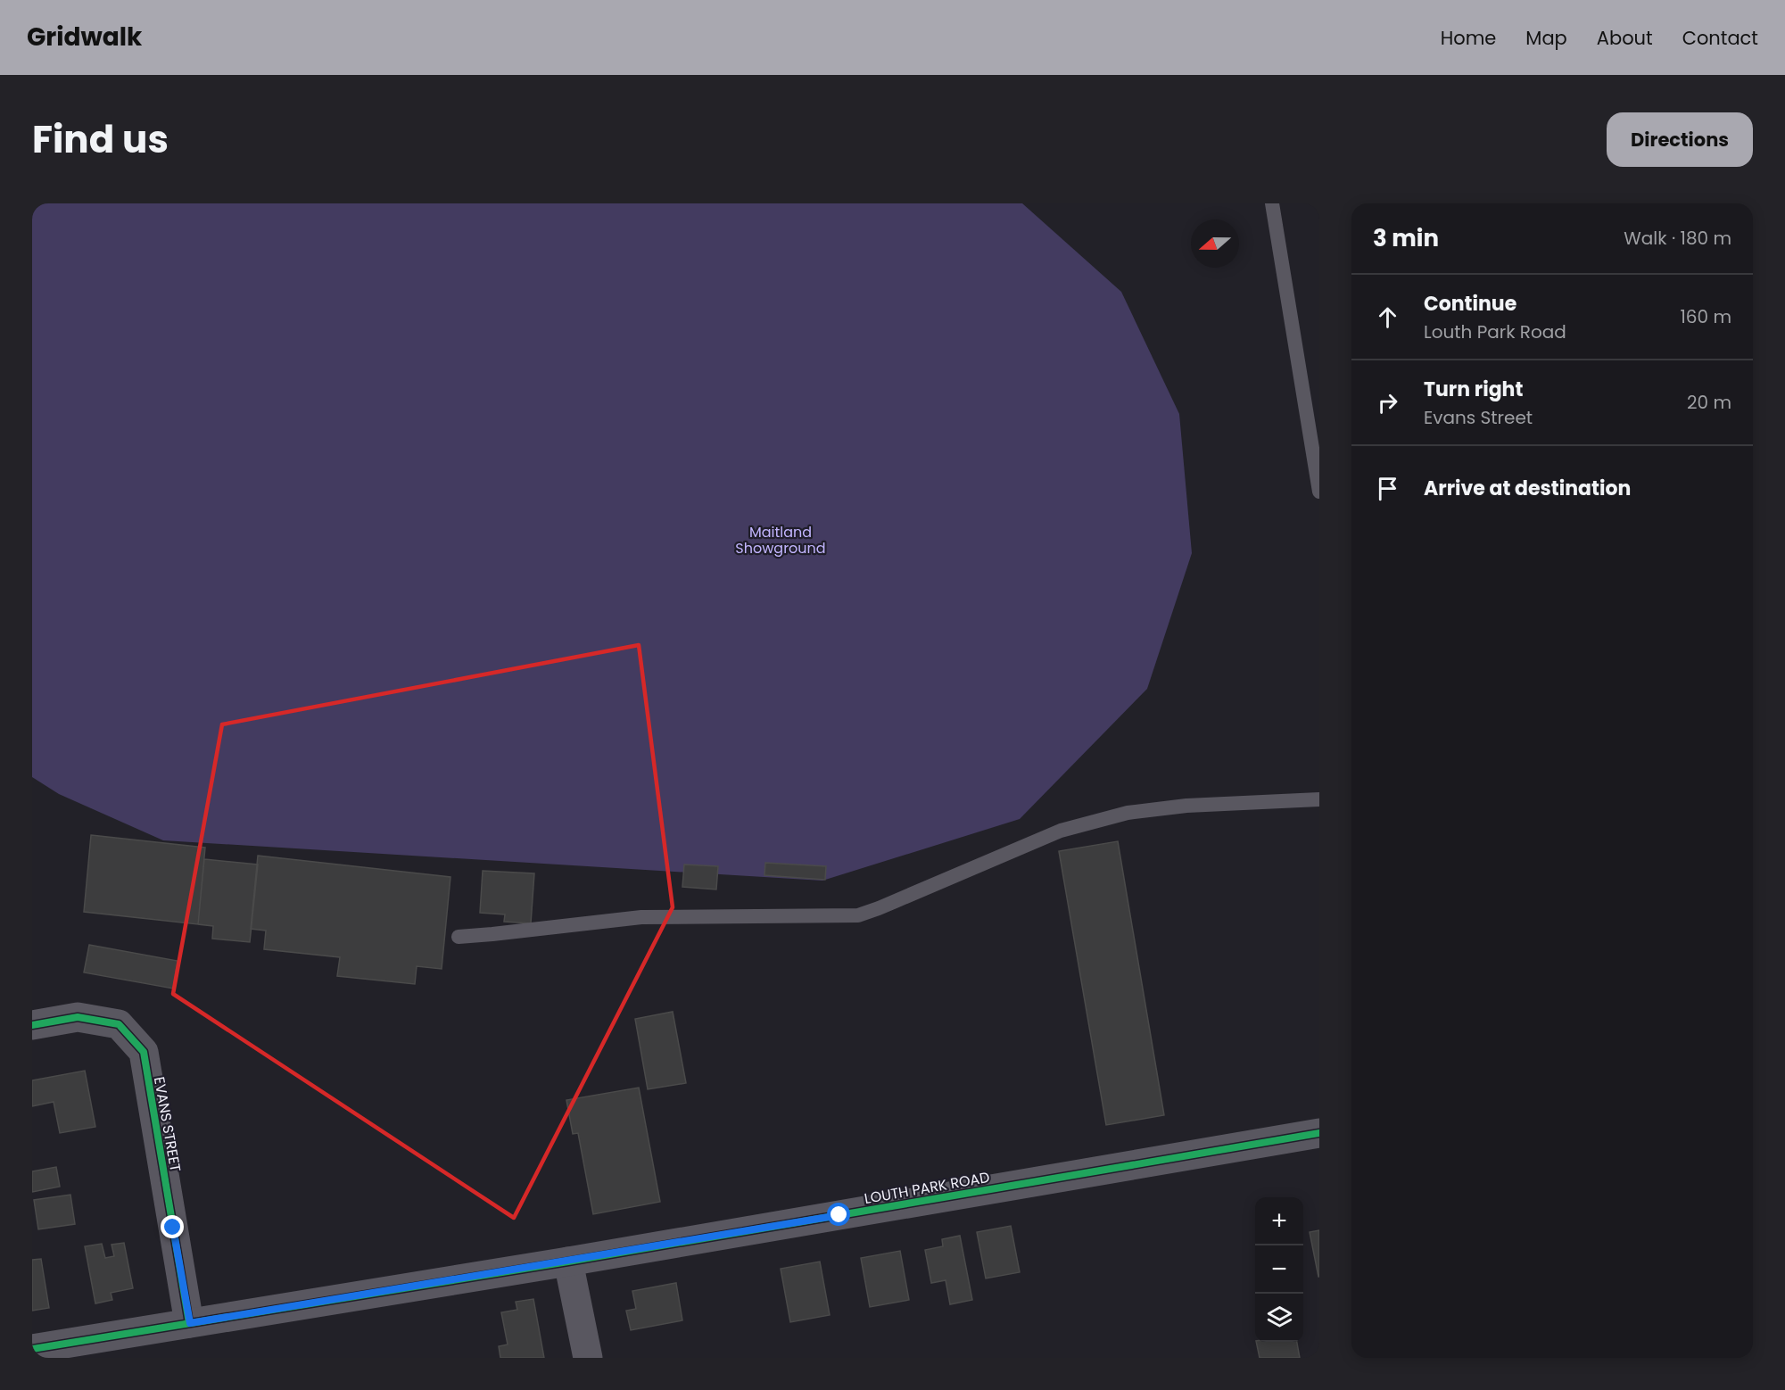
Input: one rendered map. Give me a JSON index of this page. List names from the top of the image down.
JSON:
{
  "streets": {
    "street": ["EVANS STREET", "LOUTH PARK ROAD"]
  },
  "crossings": [
    ["EVANS STREET", "LOUTH PARK ROAD"]
  ],
  "parks": ["Maitland Showground"],
  "north": "left",
  "page": {
    "header": "Gridwalk",
    "nav": [
      "Home",
      "Map",
      "About",
      "Contact"
    ],
    "title": "Find us",
    "buttons": "Directions",
    "heading": ["3 min", "Walk · 180 m"],
    "list": [
      ["Continue", "Louth Park Road", "160 m"],
      ["Turn right", "Evans Street", "20 m"],
      "Arrive at destination"
    ],
    "map_buttons": ["+", "−"]
  }
}
